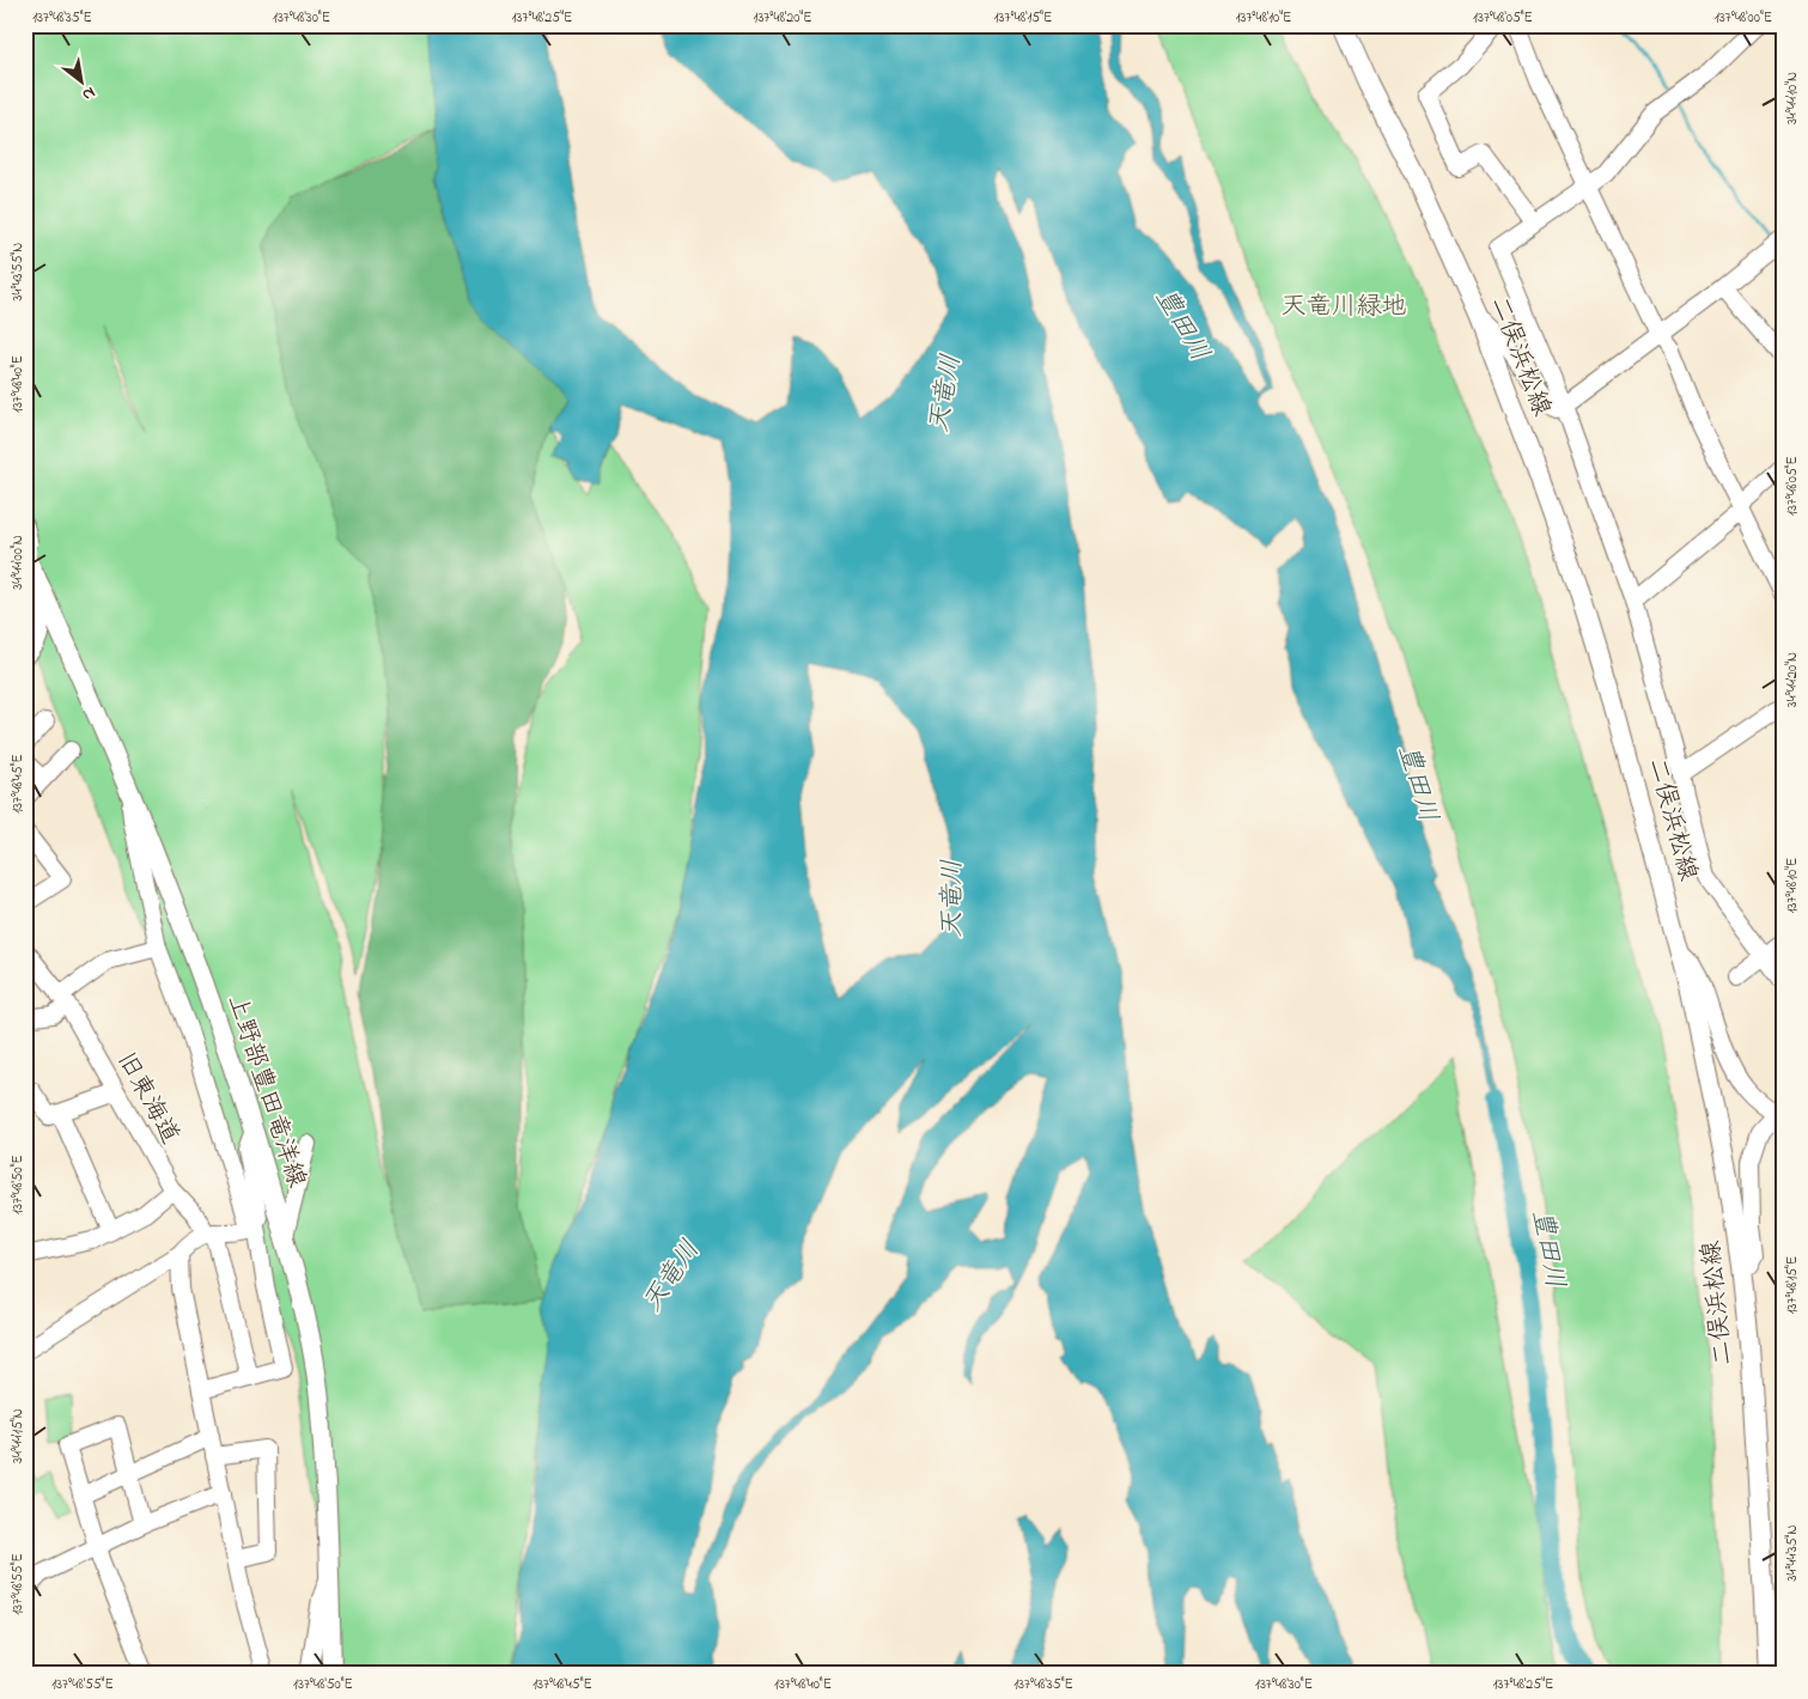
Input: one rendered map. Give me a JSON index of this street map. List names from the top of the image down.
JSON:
{
  "streets": {
    "main road": ["二俣浜松線", "上野部豊田竜洋線"],
    "street": ["旧東海道"]
  },
  "water": ["豊田川", "天竜川"],
  "parks": ["天竜川緑地"],
  "north": "bottom right",
  "coordinates": [
    "137°48'35\"E",
    "137°48'30\"E",
    "137°48'25\"E",
    "137°48'20\"E",
    "137°48'15\"E",
    "137°48'10\"E",
    "137°48'05\"E",
    "137°48'00\"E",
    "34°44'10\"N",
    "34°43'55\"N",
    "137°48'40\"E",
    "34°44'00\"N",
    "34°44'20\"N",
    "137°48'45\"E",
    "137°48'50\"E",
    "34°44'15\"N",
    "34°44'35\"N",
    "137°48'55\"E"
  ]
}
